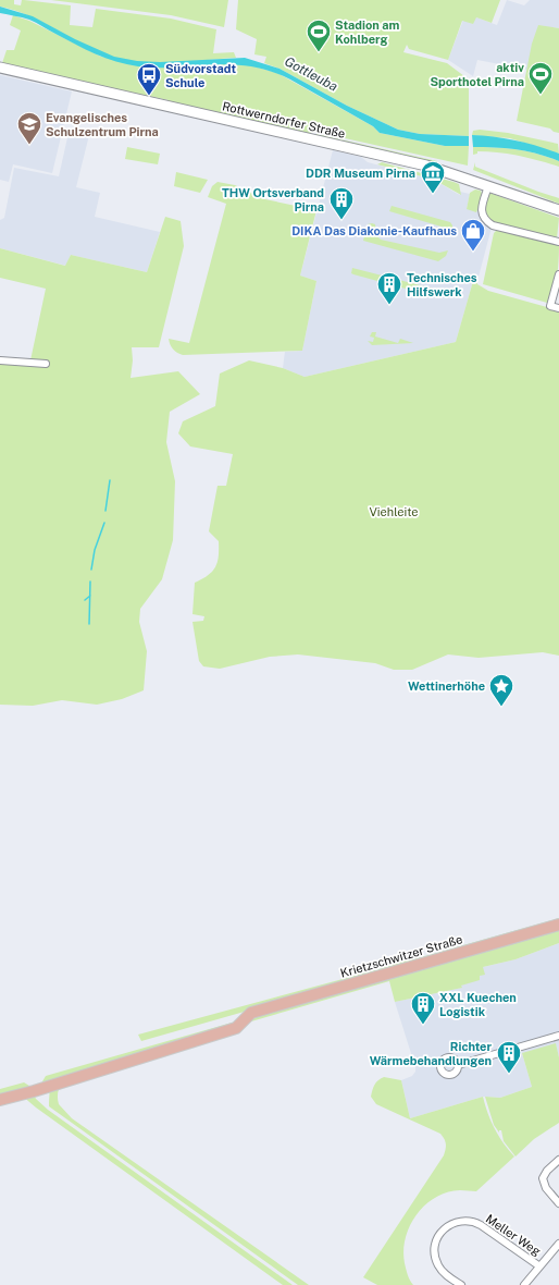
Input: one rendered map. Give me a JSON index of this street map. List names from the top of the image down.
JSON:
{
  "streets": {
    "main road": ["Rottwerndorfer Straße", "Krietzschwitzer Straße"],
    "street": ["Meller Weg"]
  },
  "water": ["Gottleuba"],
  "parks": ["Viehleite"],
  "places": {
    "sports": ["Stadion am Kohlberg", "aktiv Sporthotel Pirna"],
    "bus stop": ["Südvorstadt Schule"],
    "school or university": ["Evangelisches Schulzentrum Pirna"],
    "museum": ["DDR Museum Pirna"],
    "building": [
      "THW Ortsverband Pirna",
      "Technisches Hilfswerk",
      "XXL Kuechen Logistik",
      "Richter Wärmebehandlungen"
    ],
    "shop": ["DIKA Das Diakonie-Kaufhaus"],
    "place": ["Wettinerhöhe"]
  }
}
